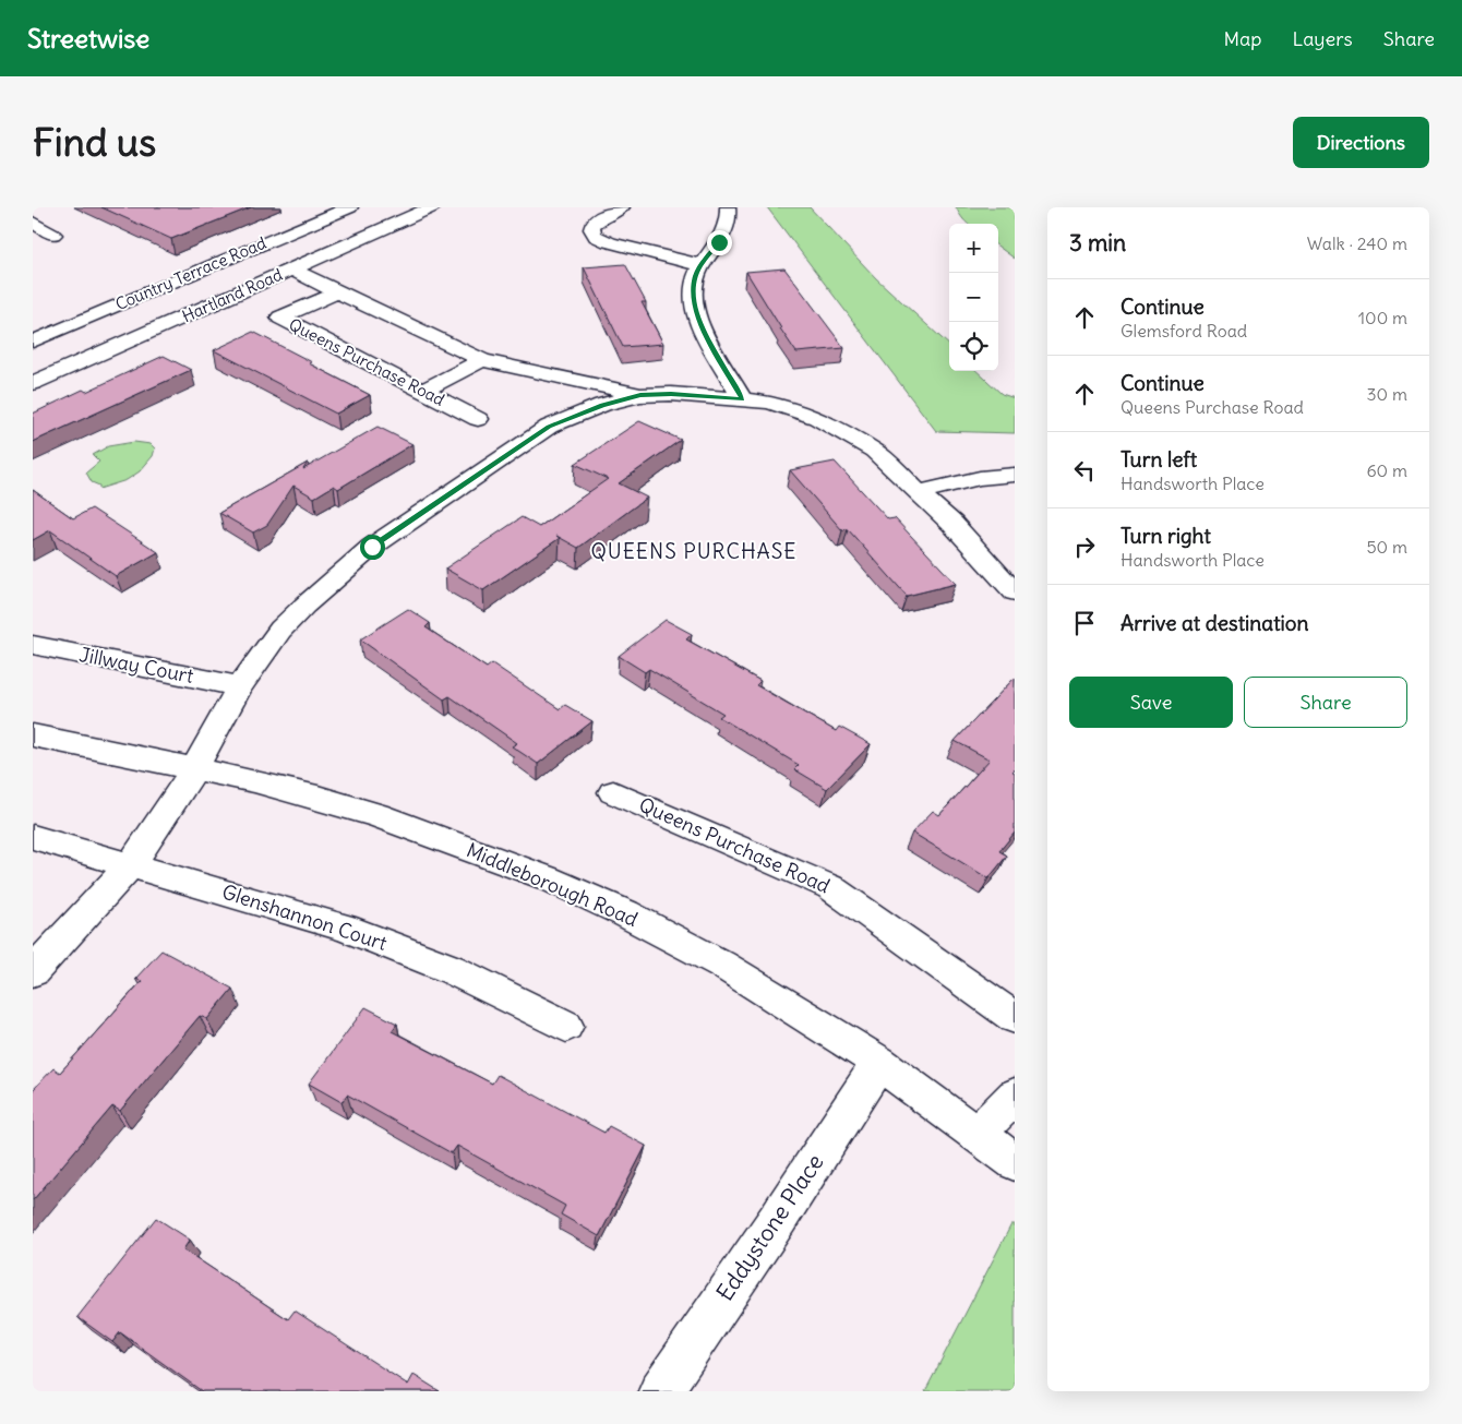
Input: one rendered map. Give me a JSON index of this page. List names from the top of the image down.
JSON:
{
  "streets": {
    "street": [
      "Country Terrace Road",
      "Hartland Road",
      "Queens Purchase Road",
      "Jillway Court",
      "Middleborough Road",
      "Glenshannon Court",
      "Eddystone Place"
    ]
  },
  "crossings": [
    ["Middleborough Road", "Eddystone Place"]
  ],
  "districts": ["QUEENS PURCHASE"],
  "page": {
    "header": "Streetwise",
    "nav": ["Map", "Layers", "Share"],
    "buttons": [
      "Directions",
      ["Save", "Share"]
    ],
    "title": "Find us",
    "heading": ["3 min", "Walk · 240 m"],
    "map_buttons": ["+", "−"],
    "list": [
      ["Continue", "Glemsford Road", "100 m"],
      ["Continue", "Queens Purchase Road", "30 m"],
      ["Turn left", "Handsworth Place", "60 m"],
      ["Turn right", "Handsworth Place", "50 m"],
      "Arrive at destination"
    ]
  }
}
